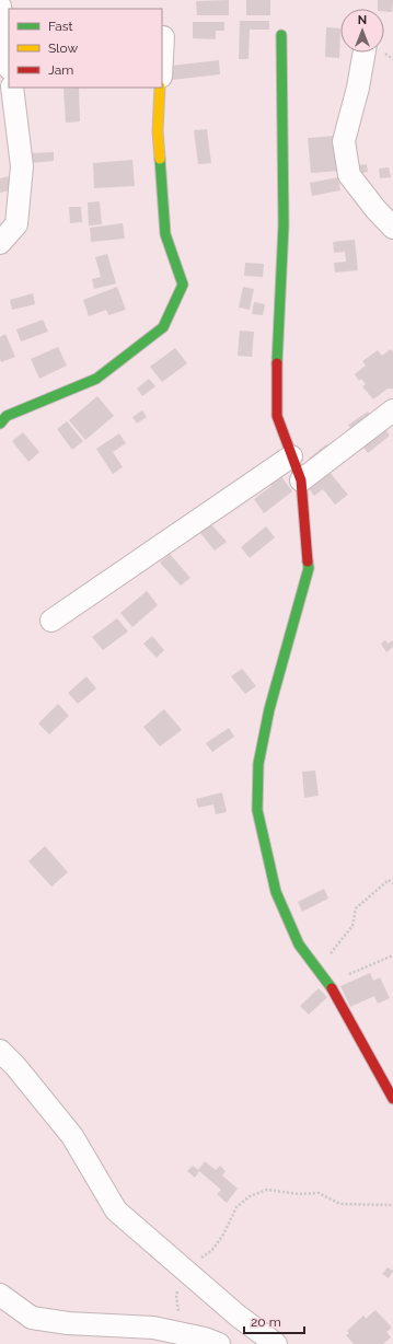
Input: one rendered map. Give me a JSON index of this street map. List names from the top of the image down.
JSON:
{
  "legend": ["Fast", "Slow", "Jam"],
  "scale_bar": "20 m",
  "north": "top"
}
